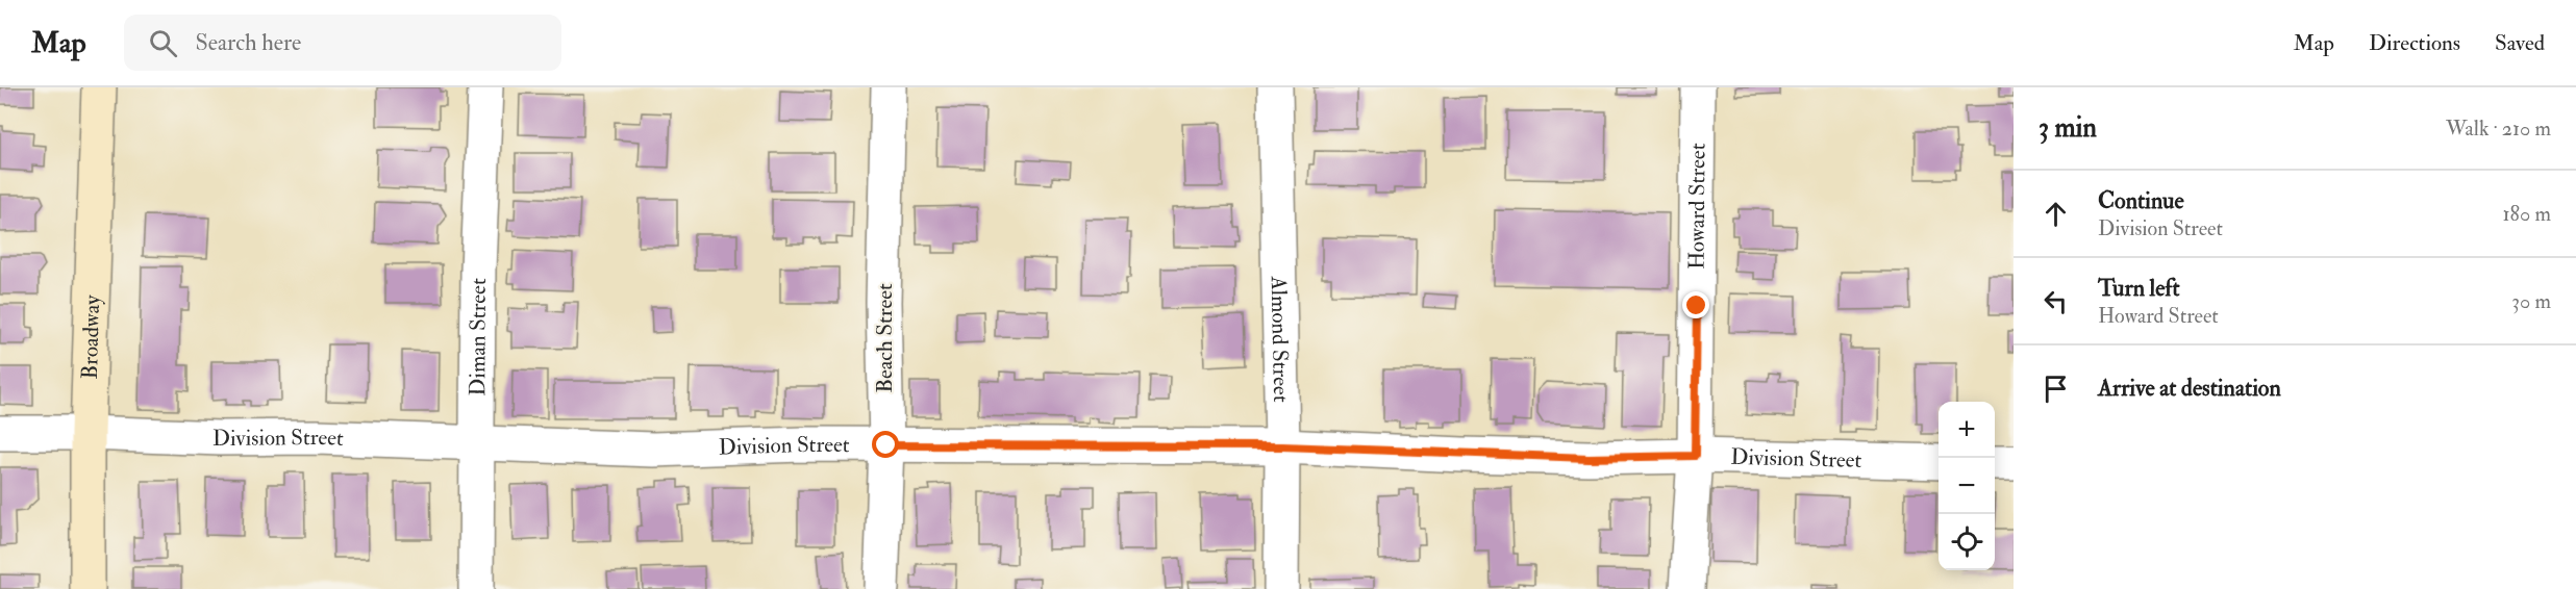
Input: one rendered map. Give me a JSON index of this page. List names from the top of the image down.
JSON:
{
  "streets": {
    "main road": ["Broadway"],
    "street": [
      "Howard Street",
      "Diman Street",
      "Beach Street",
      "Almond Street",
      "Division Street"
    ]
  },
  "crossings": [
    ["Howard Street", "Division Street"],
    ["Broadway", "Division Street"],
    ["Diman Street", "Division Street"],
    ["Beach Street", "Division Street"],
    ["Almond Street", "Division Street"]
  ],
  "page": {
    "header": "Map",
    "search": "Search here",
    "nav": ["Map", "Directions", "Saved"],
    "heading": ["3 min", "Walk · 210 m"],
    "list": [
      ["Continue", "Division Street", "180 m"],
      ["Turn left", "Howard Street", "30 m"],
      "Arrive at destination"
    ],
    "map_buttons": ["+", "−"]
  }
}
